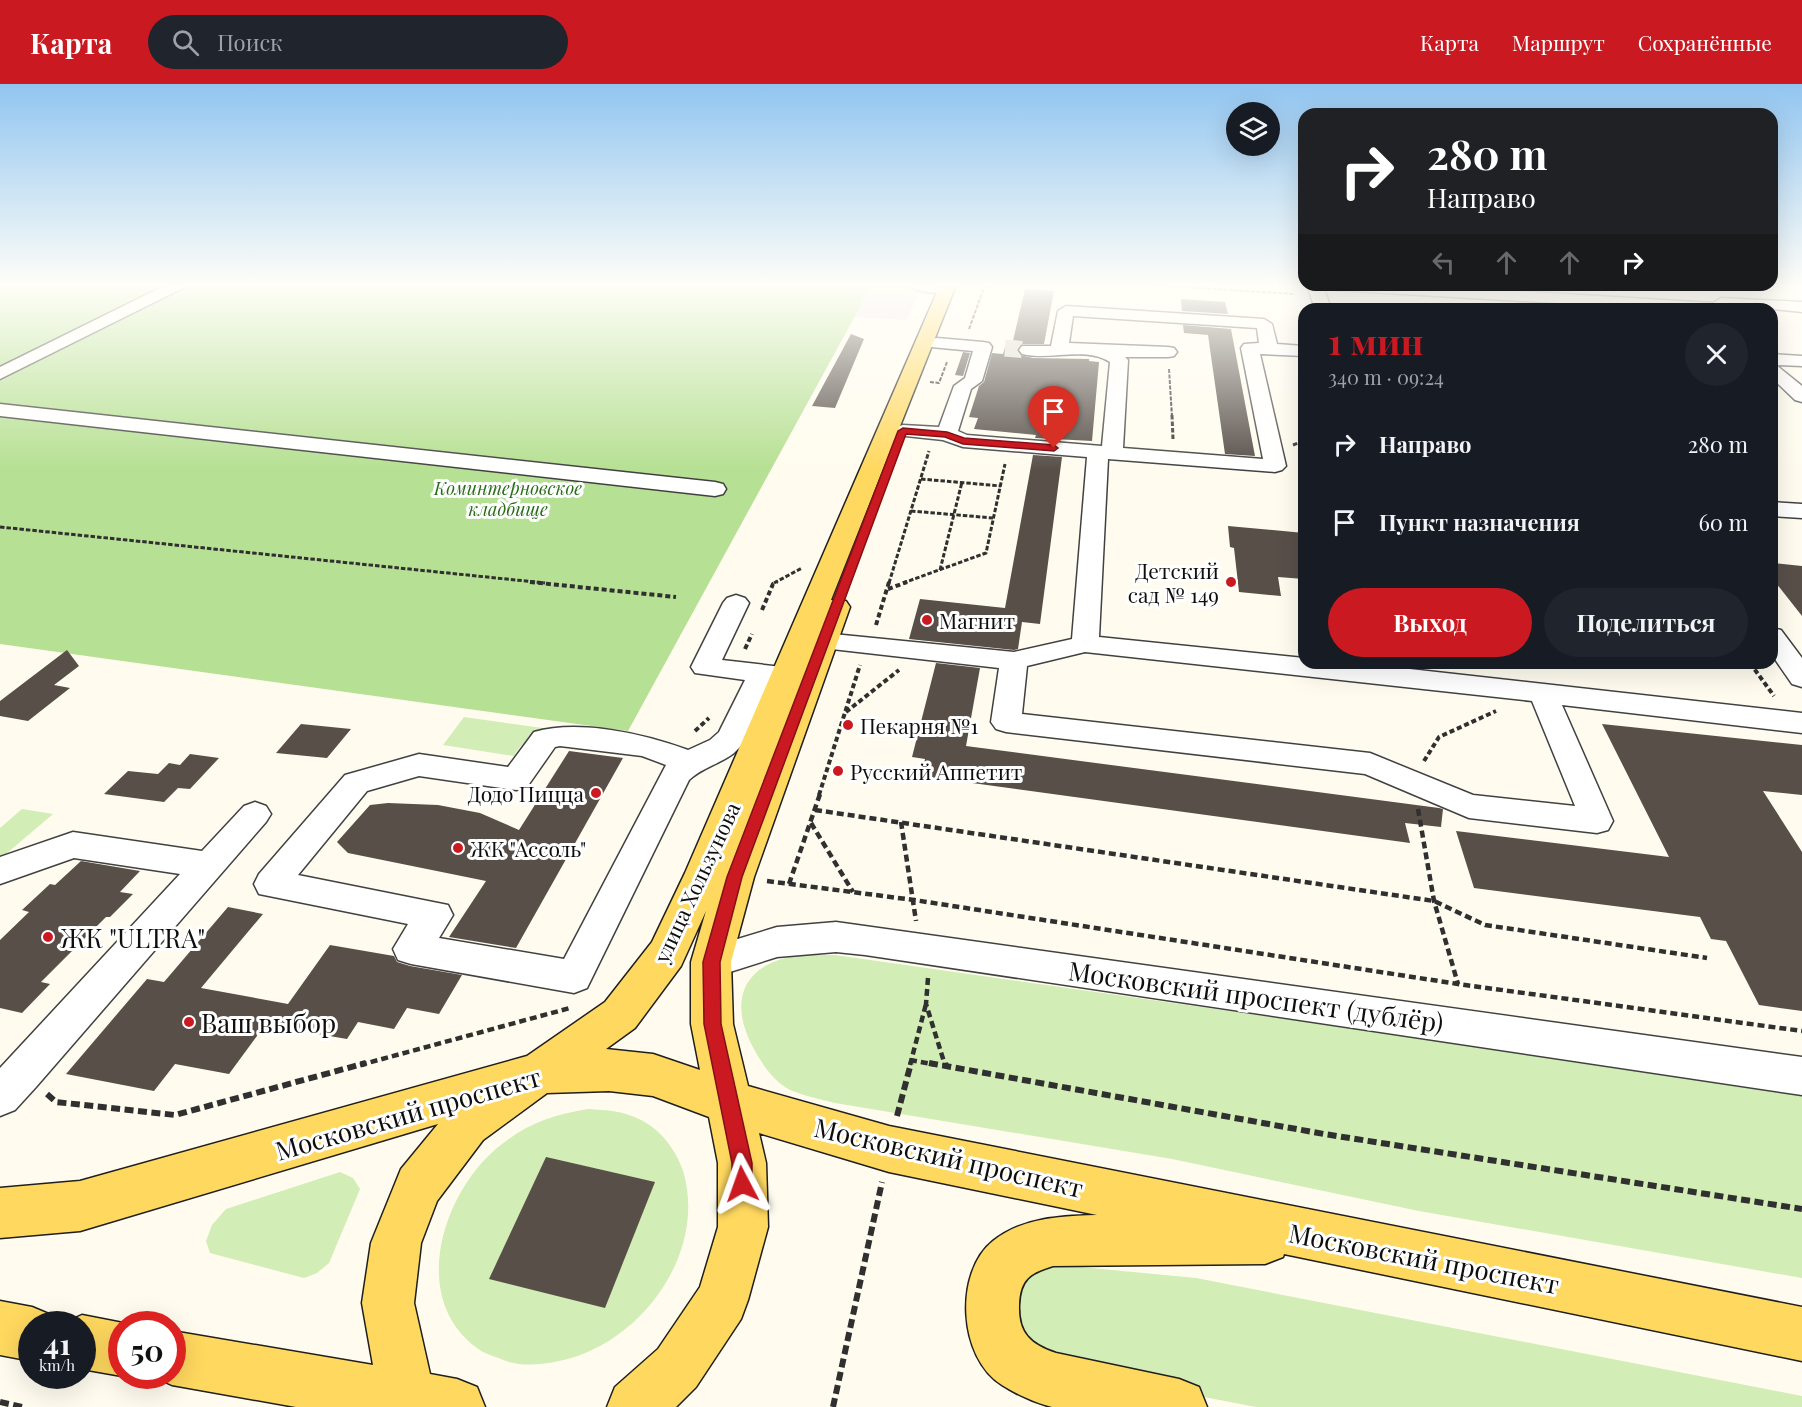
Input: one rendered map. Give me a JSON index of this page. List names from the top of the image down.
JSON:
{
  "streets": {
    "main road": ["улица Хользунова", "Московский проспект"],
    "street": ["Московский проспект (дублёр)"]
  },
  "crossings": [
    ["улица Хользунова", "Московский проспект (дублёр)"],
    ["улица Хользунова", "Московский проспект"]
  ],
  "parks": ["Коминтерновское кладбище"],
  "places": [
    "Детский сад № 149",
    "Магнит",
    "Пекарня №1",
    "Русский Аппетит",
    "Додо Пицца",
    "ЖК \"Ассоль\"",
    "ЖК \"ULTRA\"",
    "Ваш выбор"
  ],
  "page": {
    "header": "Карта",
    "search": "Поиск",
    "nav": ["Карта", "Маршрут", "Сохранённые"],
    "turn": ["280 m", "Направо"],
    "heading": ["1 мин", "340 m · 09:24"],
    "list": [
      {
        "name": "Направо",
        "value": "280 m"
      },
      {
        "name": "Пункт назначения",
        "value": "60 m"
      }
    ],
    "buttons": ["Выход", "Поделиться"],
    "speed": "41 km/h",
    "limit": "50"
  }
}
